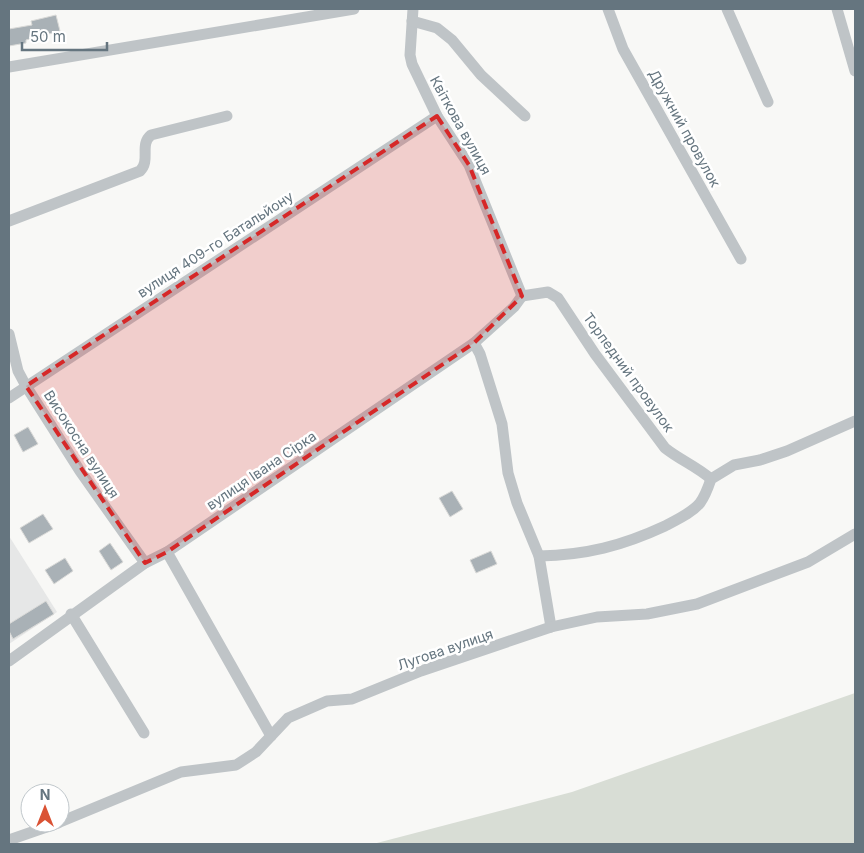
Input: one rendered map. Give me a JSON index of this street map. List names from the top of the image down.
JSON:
{
  "streets": {
    "street": [
      "Квіткова вулиця",
      "Дружний провулок",
      "вулиця 409-го Батальйону",
      "Торпедний провулок",
      "Високосна вулиця",
      "вулиця Івана Сірка",
      "Лугова вулиця"
    ]
  },
  "crossings": [
    ["Квіткова вулиця", "вулиця 409-го Батальйону"],
    ["Квіткова вулиця", "Торпедний провулок"],
    ["Квіткова вулиця", "вулиця Івана Сірка"],
    ["вулиця 409-го Батальйону", "Високосна вулиця"],
    ["Торпедний провулок", "вулиця Івана Сірка"],
    ["Високосна вулиця", "вулиця Івана Сірка"]
  ],
  "scale_bar": "50 m",
  "north": "top"
}
